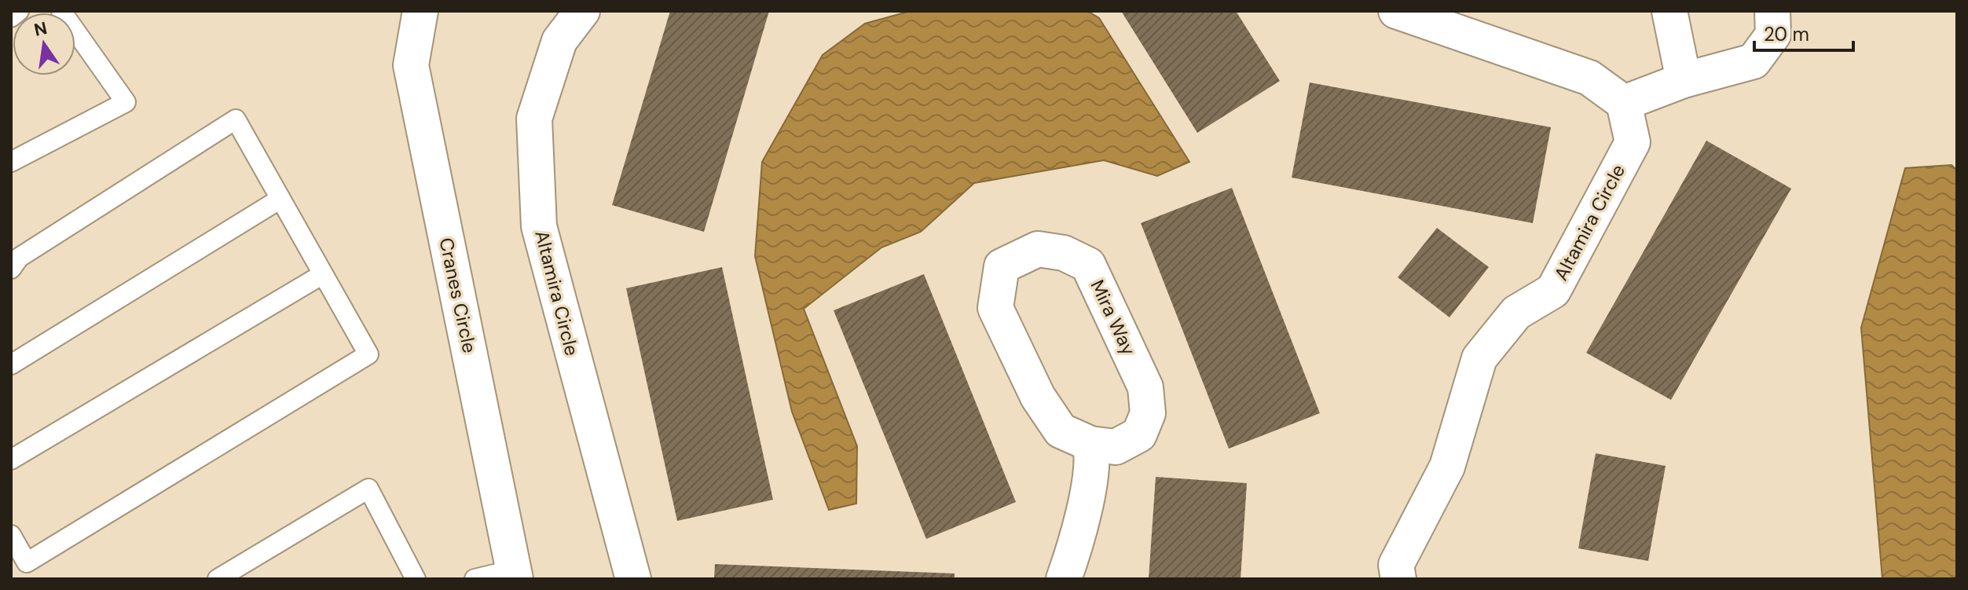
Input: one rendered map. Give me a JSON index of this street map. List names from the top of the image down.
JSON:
{
  "streets": {
    "street": ["Altamira Circle", "Cranes Circle", "Mira Way"]
  },
  "scale_bar": "20 m",
  "north": "top"
}
